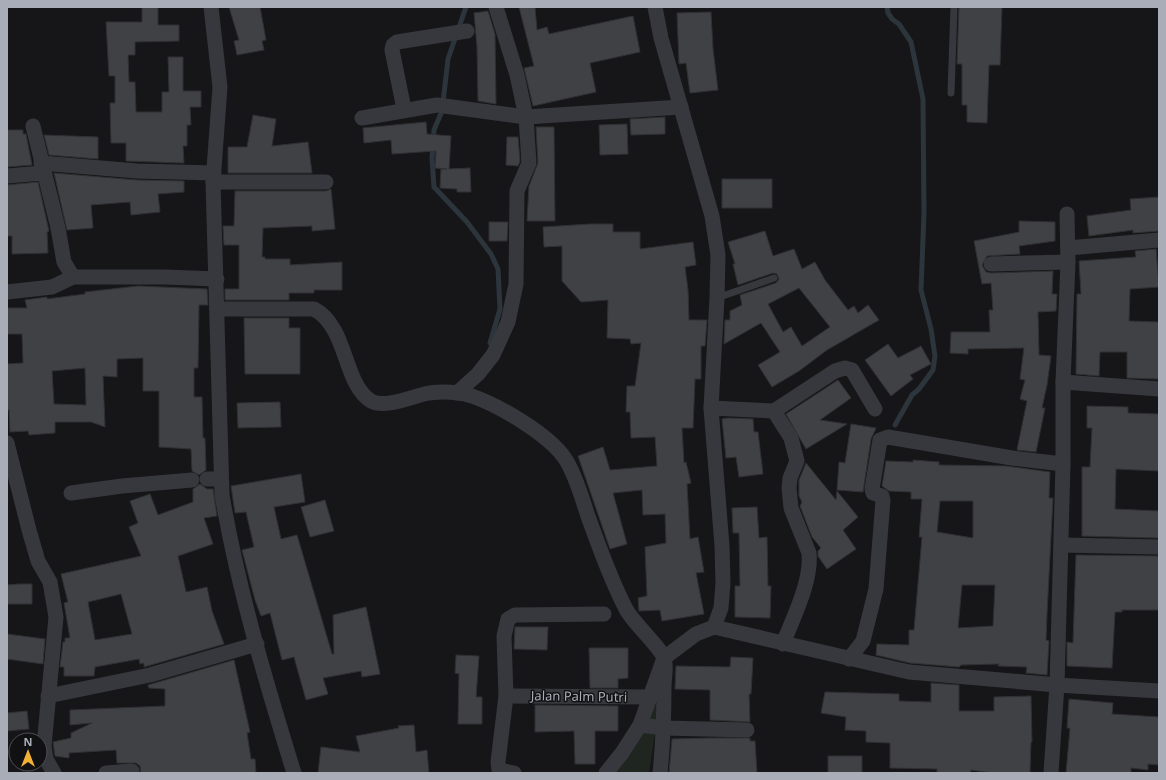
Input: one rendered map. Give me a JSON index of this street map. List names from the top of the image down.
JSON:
{
  "streets": {
    "street": ["Jalan Palm Putri"]
  },
  "north": "top"
}
